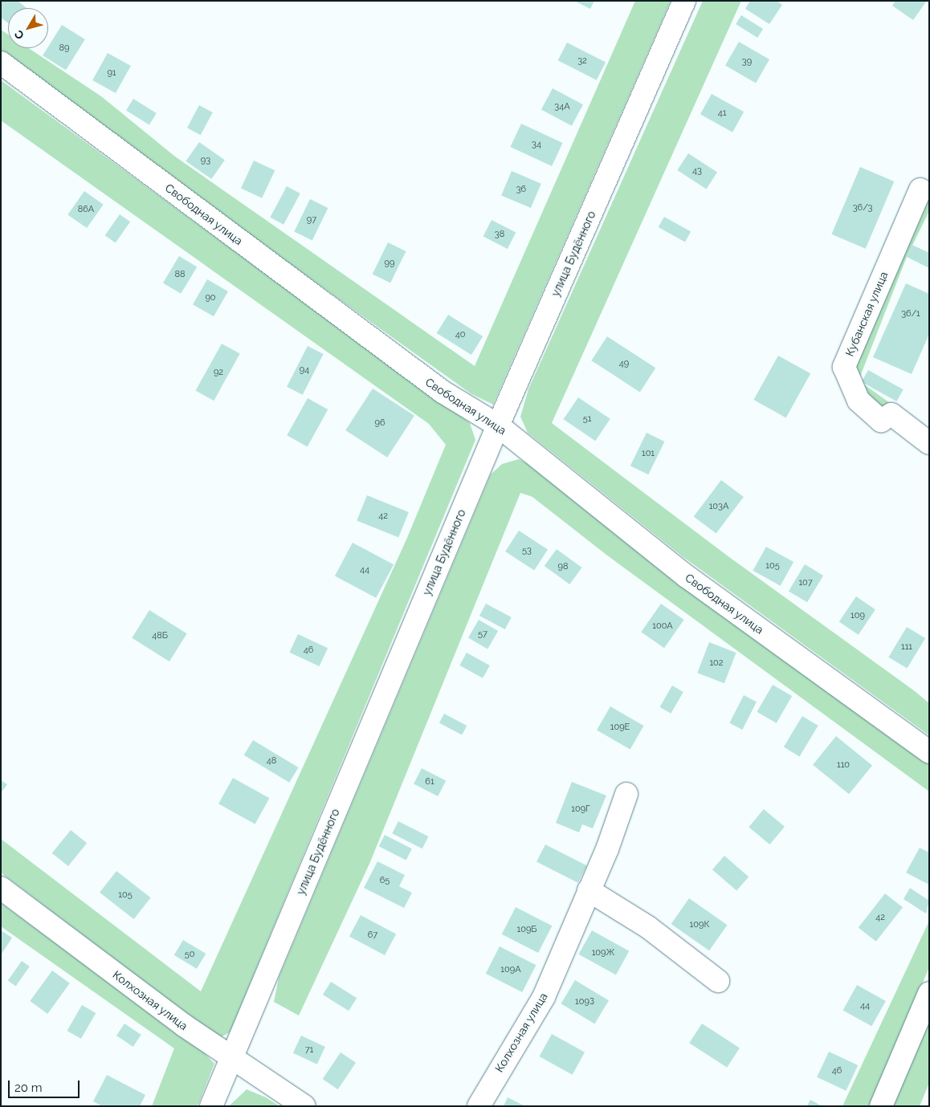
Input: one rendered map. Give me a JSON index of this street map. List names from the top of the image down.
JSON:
{
  "streets": {
    "street": [
      "Свободная улица",
      "улица Будённого",
      "Кубанская улица",
      "Колхозная улица"
    ]
  },
  "crossings": [
    ["Свободная улица", "улица Будённого"],
    ["улица Будённого", "Колхозная улица"]
  ],
  "house_numbers": [
    "89",
    "32",
    "39",
    "91",
    "34А",
    "41",
    "34",
    "93",
    "43",
    "36",
    "36/3",
    "86А",
    "97",
    "38",
    "99",
    "88",
    "90",
    "36/1",
    "40",
    "49",
    "94",
    "92",
    "51",
    "96",
    "101",
    "103А",
    "42",
    "53",
    "105",
    "98",
    "44",
    "107",
    "109",
    "100А",
    "57",
    "48Б",
    "111",
    "46",
    "102",
    "109Е",
    "48",
    "110",
    "61",
    "109Г",
    "65",
    "105",
    "42",
    "109К",
    "109Б",
    "67",
    "109Ж",
    "50",
    "109А",
    "109З",
    "44",
    "71",
    "46"
  ],
  "scale_bar": "20 m",
  "north": "bottom left"
}
